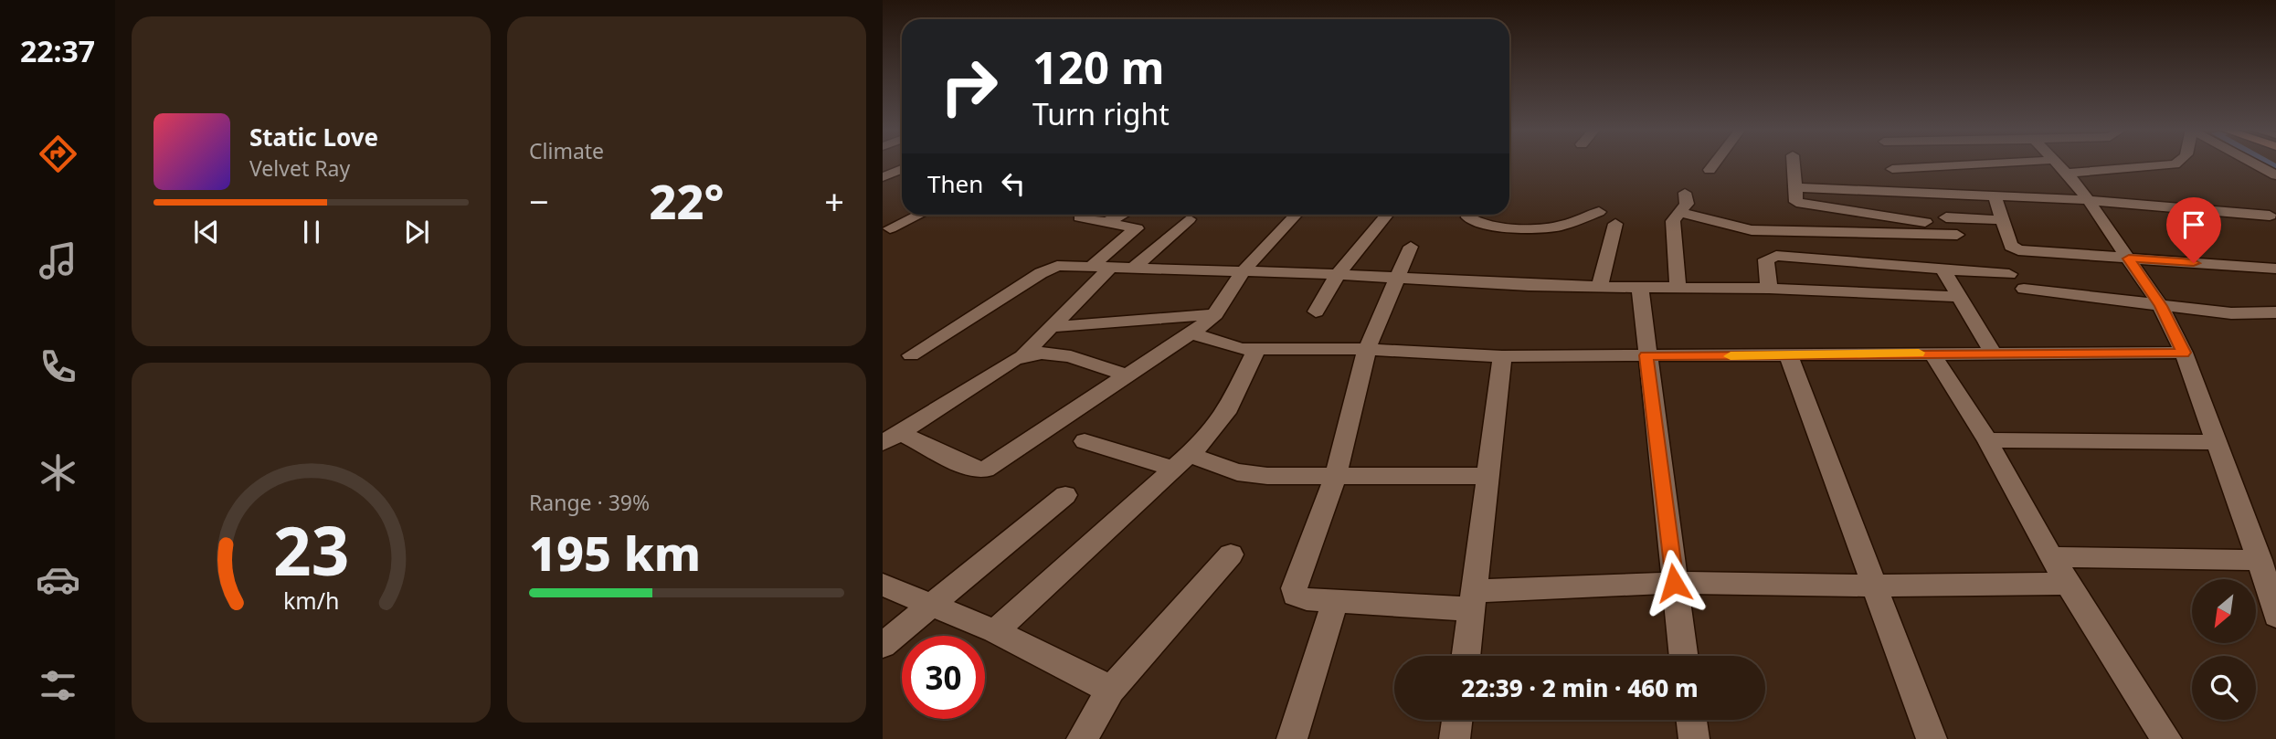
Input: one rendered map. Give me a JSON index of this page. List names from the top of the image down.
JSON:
{
  "north": "bottom left",
  "page": {
    "tabs": "22:37",
    "tile": [
      "Climate",
      ["Range · 39%", "195 km"]
    ],
    "turn": ["120 m", "Turn right"],
    "song": ["Static Love", "Velvet Ray"],
    "then": "Then",
    "heat": ["−", "22°", "+"],
    "limit": "30",
    "trip": "22:39 · 2 min · 460 m",
    "gauge": ["23", "km/h"]
  }
}
